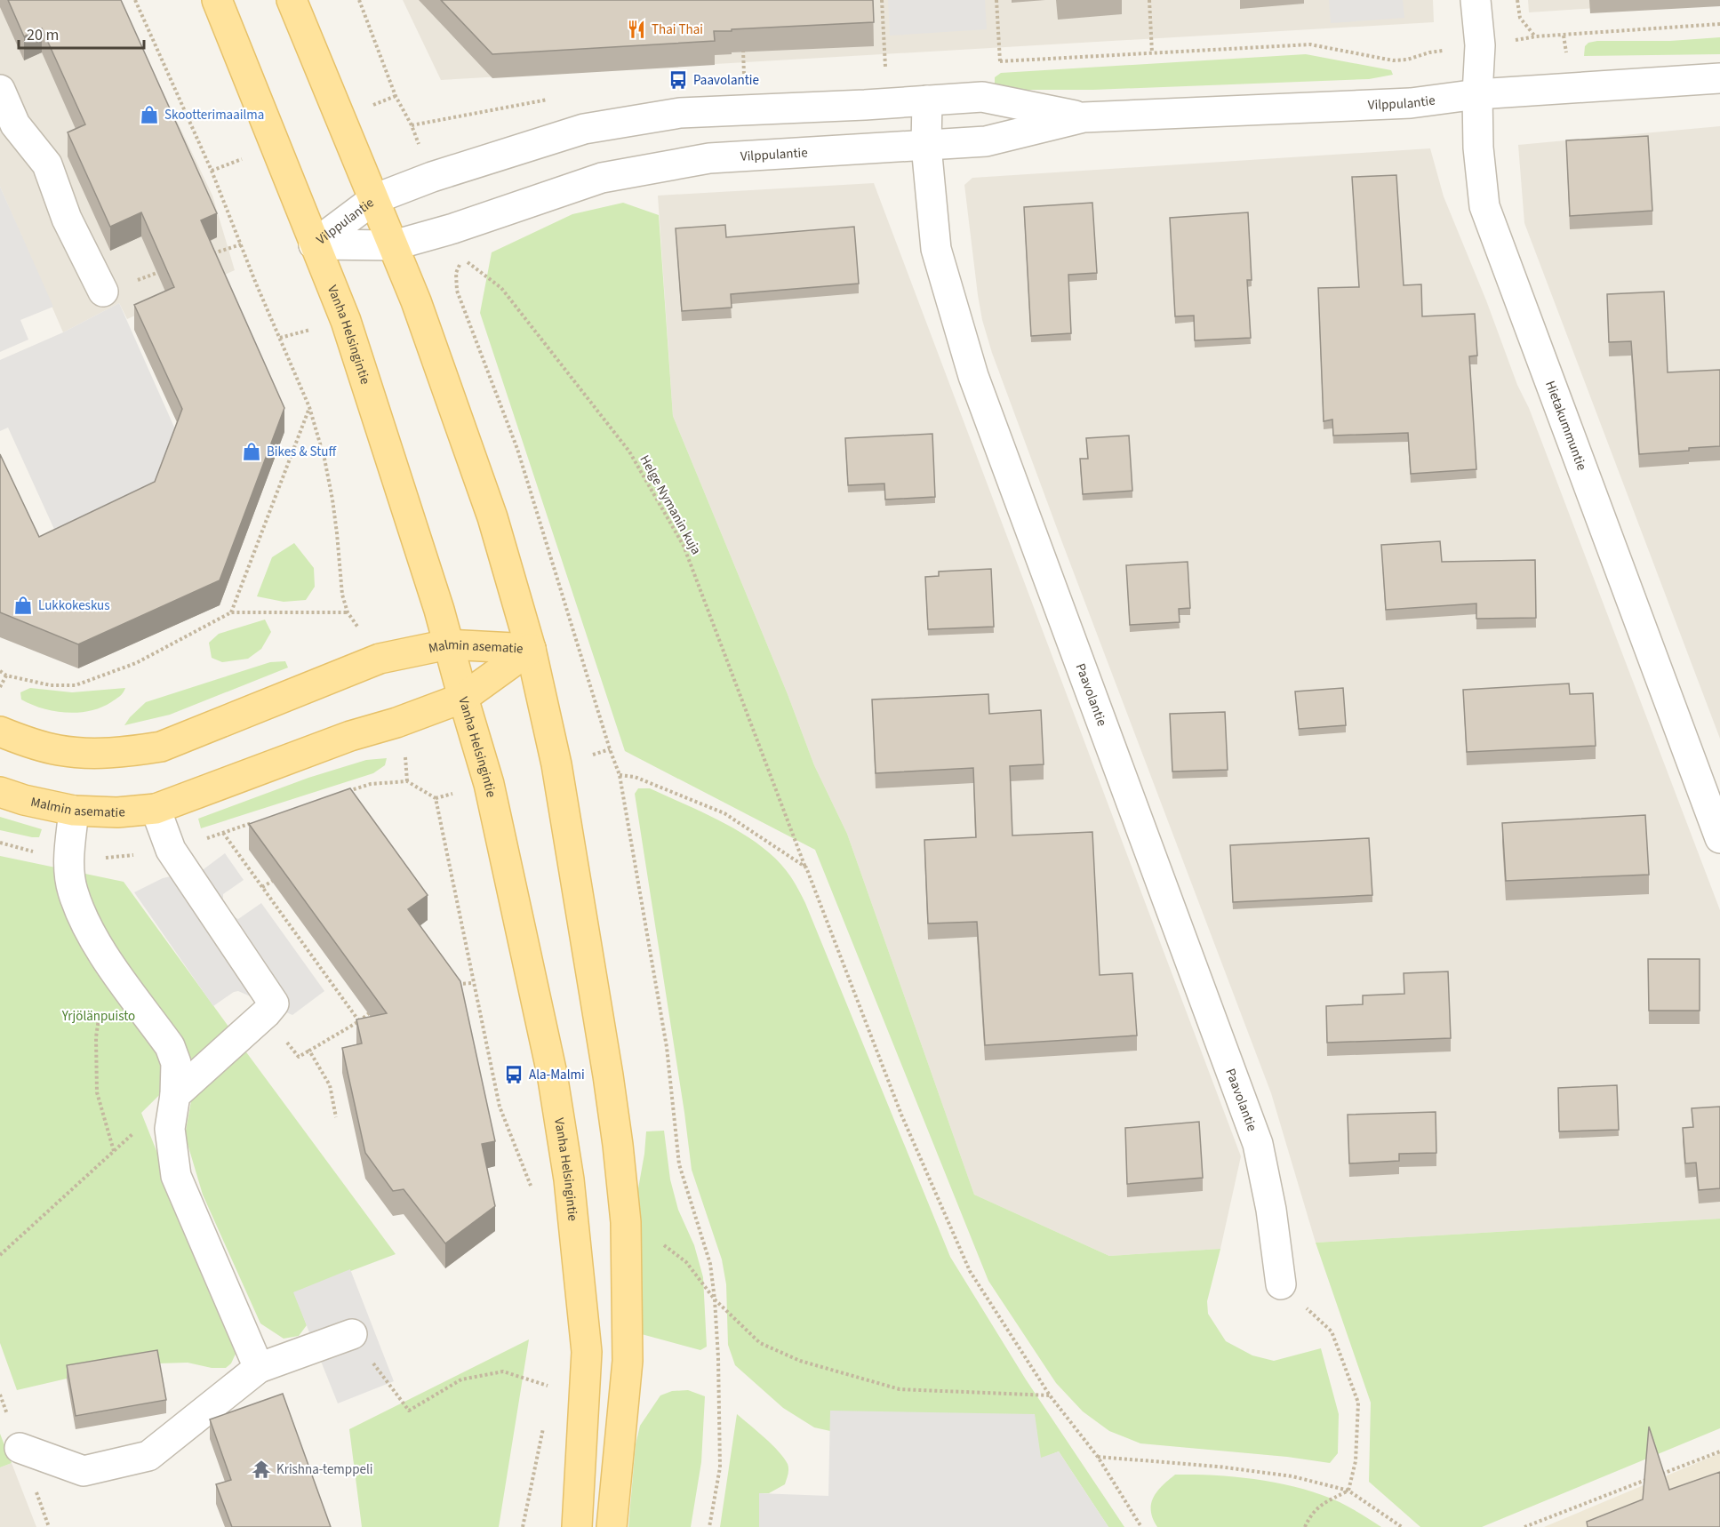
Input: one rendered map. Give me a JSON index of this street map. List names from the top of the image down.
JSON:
{
  "streets": {
    "main road": ["Vanha Helsingintie", "Malmin asematie"],
    "street": ["Vilppulantie", "Hietakummuntie", "Paavolantie"],
    "path": ["Helge Nymanin kuja"]
  },
  "crossings": [
    ["Vilppulantie", "Vanha Helsingintie"],
    ["Vilppulantie", "Hietakummuntie"],
    ["Vilppulantie", "Paavolantie"],
    ["Vanha Helsingintie", "Malmin asematie"]
  ],
  "parks": ["Yrjölänpuisto"],
  "places": {
    "restaurant": ["Thai Thai"],
    "bus stop": ["Paavolantie", "Ala-Malmi"],
    "shop": ["Skootterimaailma", "Bikes & Stuff", "Lukkokeskus"],
    "temple": ["Krishna-temppeli"]
  },
  "scale_bar": "20 m"
}
